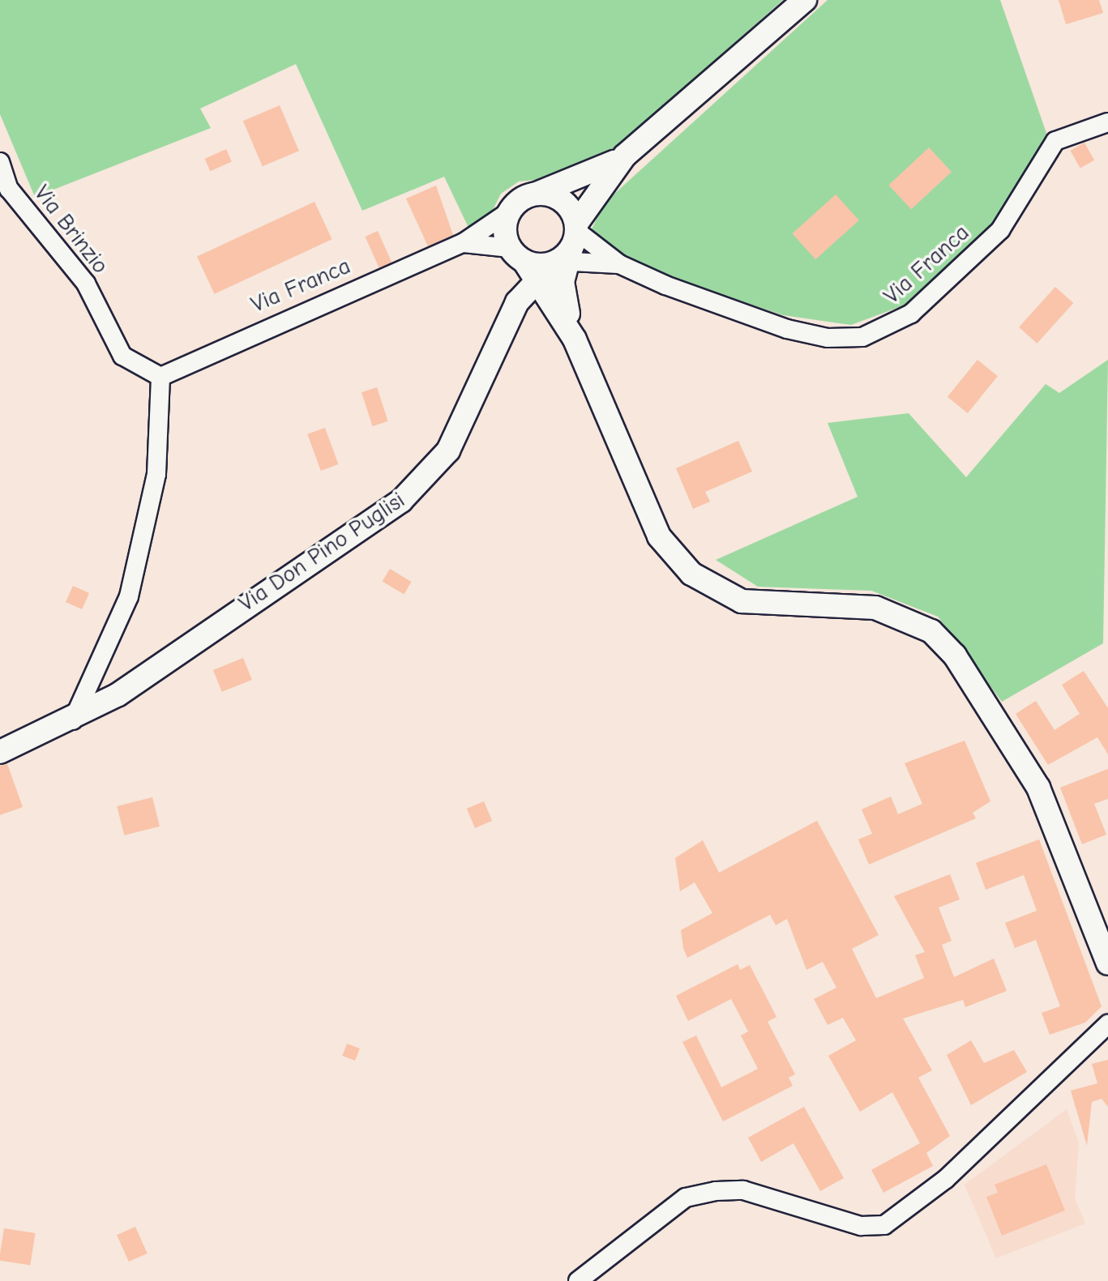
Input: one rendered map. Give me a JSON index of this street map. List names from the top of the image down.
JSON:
{
  "streets": {
    "street": ["Via Brinzio", "Via Franca", "Via Don Pino Puglisi"]
  },
  "crossings": [
    ["Via Brinzio", "Via Franca"]
  ]
}
